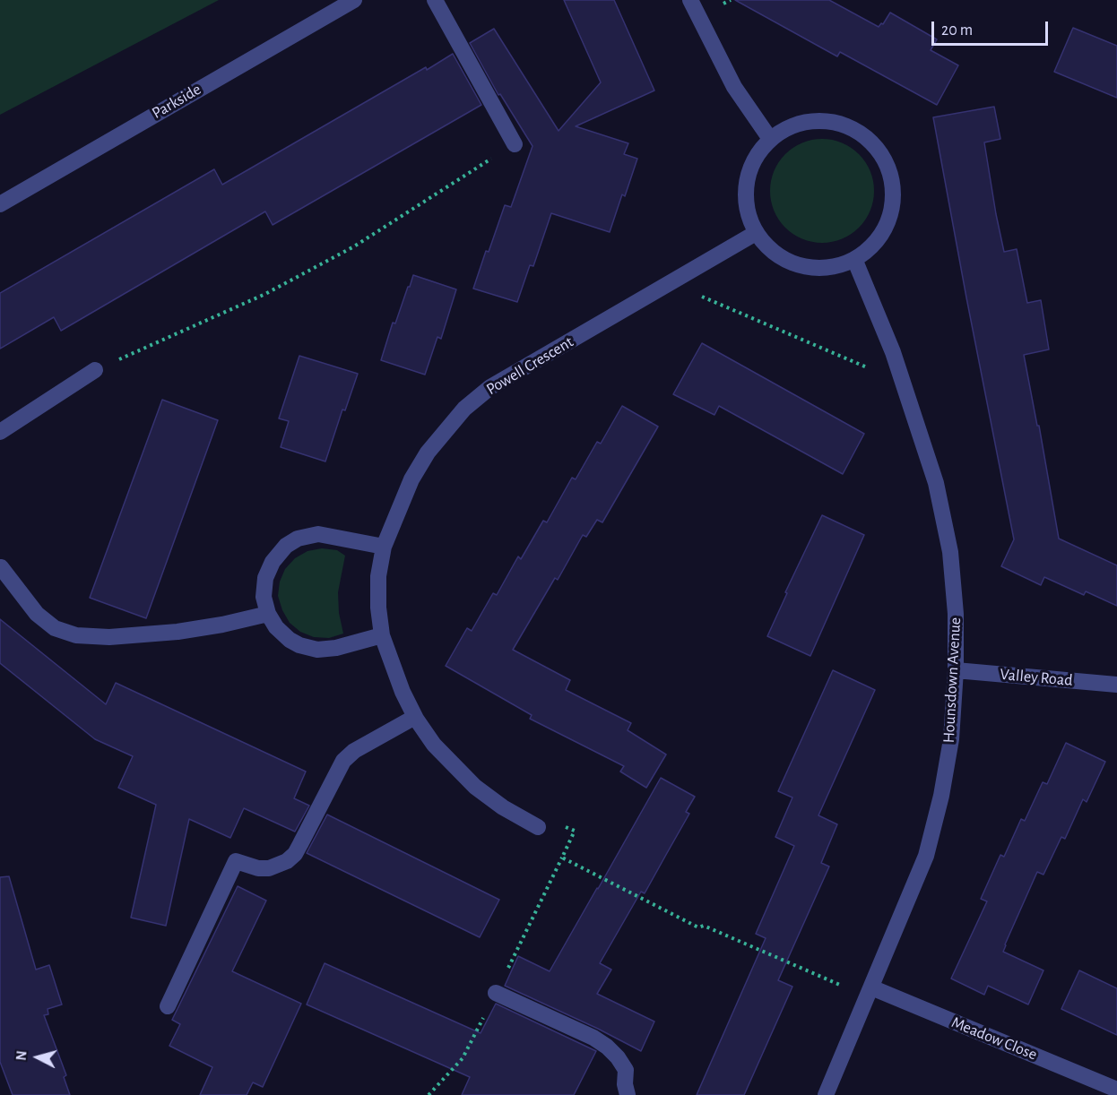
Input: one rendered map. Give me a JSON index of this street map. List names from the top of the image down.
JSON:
{
  "streets": {
    "street": [
      "Parkside",
      "Powell Crescent",
      "Valley Road",
      "Hounsdown Avenue",
      "Meadow Close"
    ]
  },
  "crossings": [
    ["Powell Crescent", "Hounsdown Avenue"],
    ["Valley Road", "Hounsdown Avenue"],
    ["Hounsdown Avenue", "Meadow Close"]
  ],
  "scale_bar": "20 m",
  "north": "left"
}
